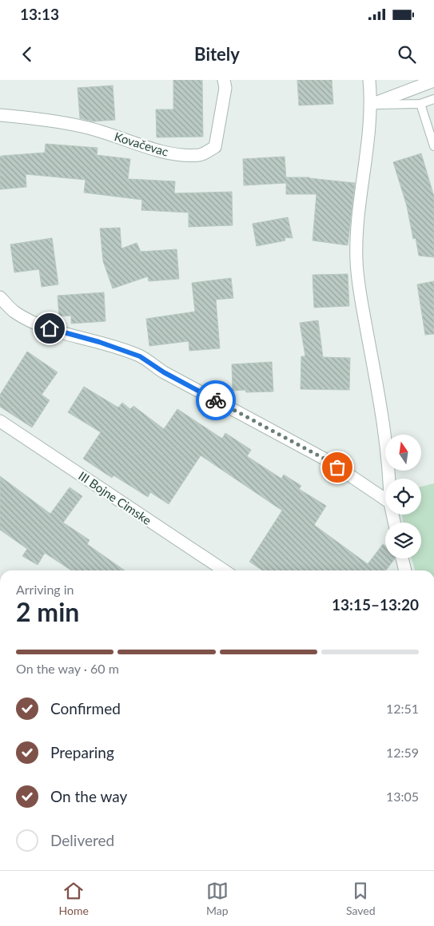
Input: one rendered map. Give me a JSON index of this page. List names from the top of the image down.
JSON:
{
  "streets": {
    "street": ["Kovačevac", "III Bojne Cimske"]
  },
  "north": "top",
  "page": {
    "status": "13:13",
    "header": "Bitely",
    "heading": ["2 min", "Arriving in", "13:15–13:20"],
    "bar": "On the way · 60 m",
    "list": [
      ["Confirmed", "12:51"],
      ["Preparing", "12:59"],
      ["On the way", "13:05"],
      "Delivered"
    ],
    "tabs": ["Home", "Map", "Saved"]
  }
}
